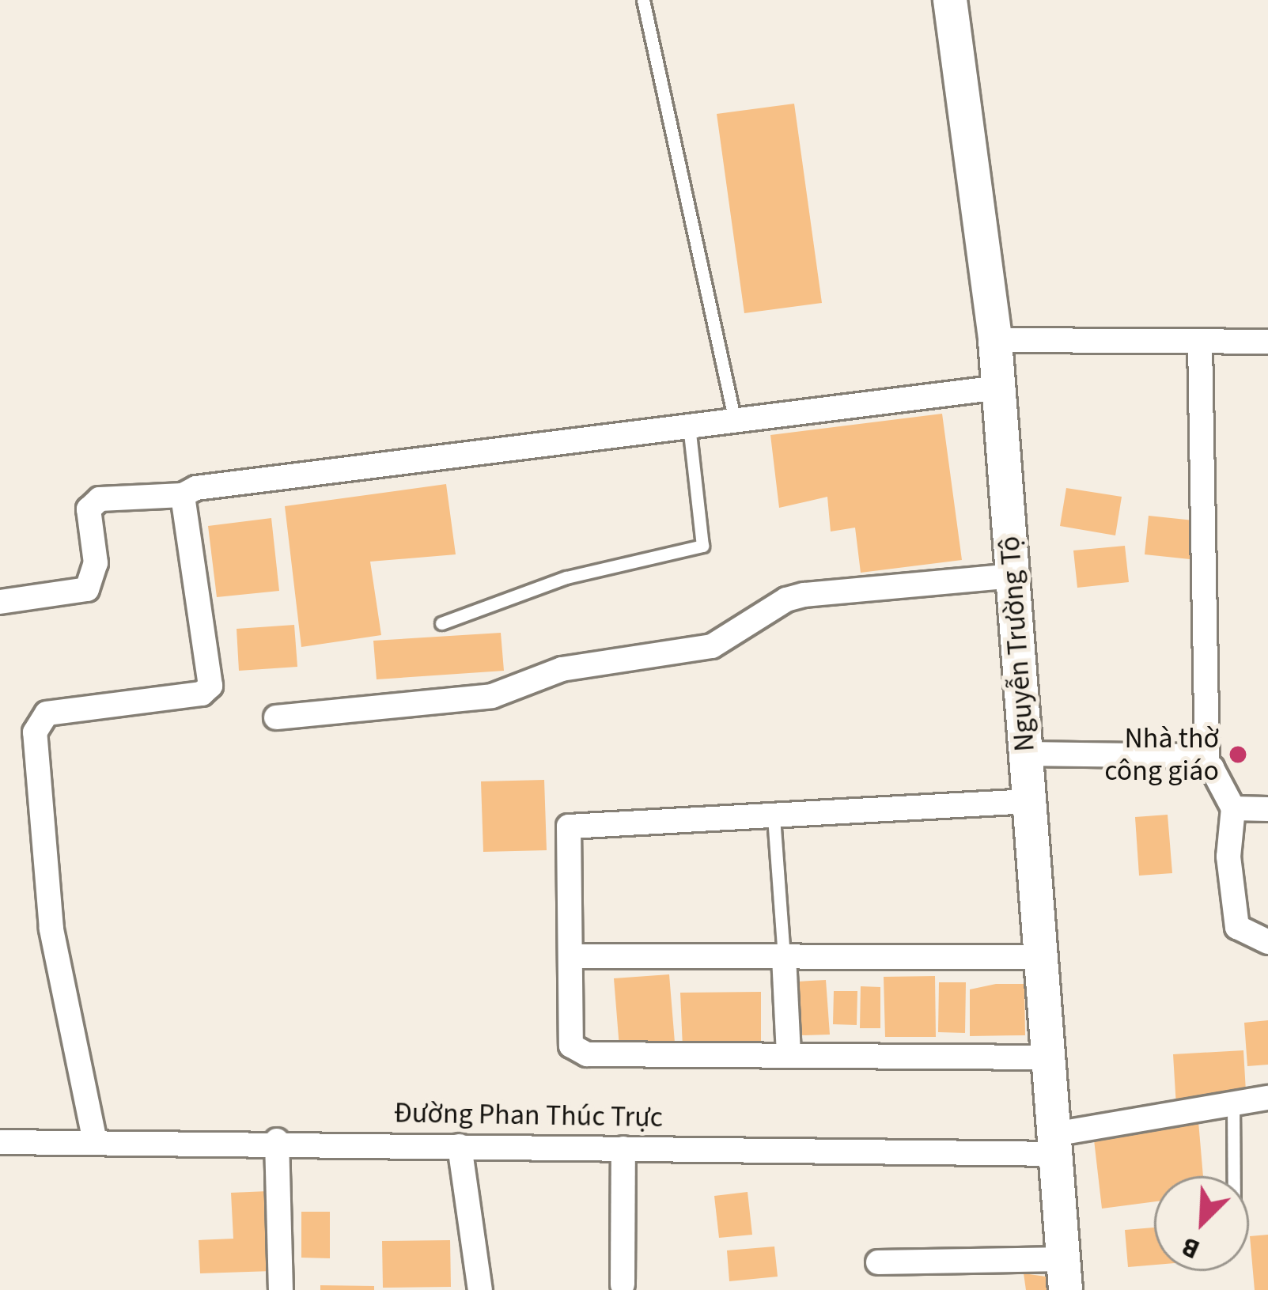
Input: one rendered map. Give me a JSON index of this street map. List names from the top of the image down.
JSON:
{
  "streets": {
    "main road": ["Nguyễn Trường Tộ"],
    "street": ["Đường Phan Thúc Trực"]
  },
  "crossings": [
    ["Nguyễn Trường Tộ", "Đường Phan Thúc Trực"]
  ],
  "places": ["Nhà thờ công giáo"],
  "north": "bottom left"
}
